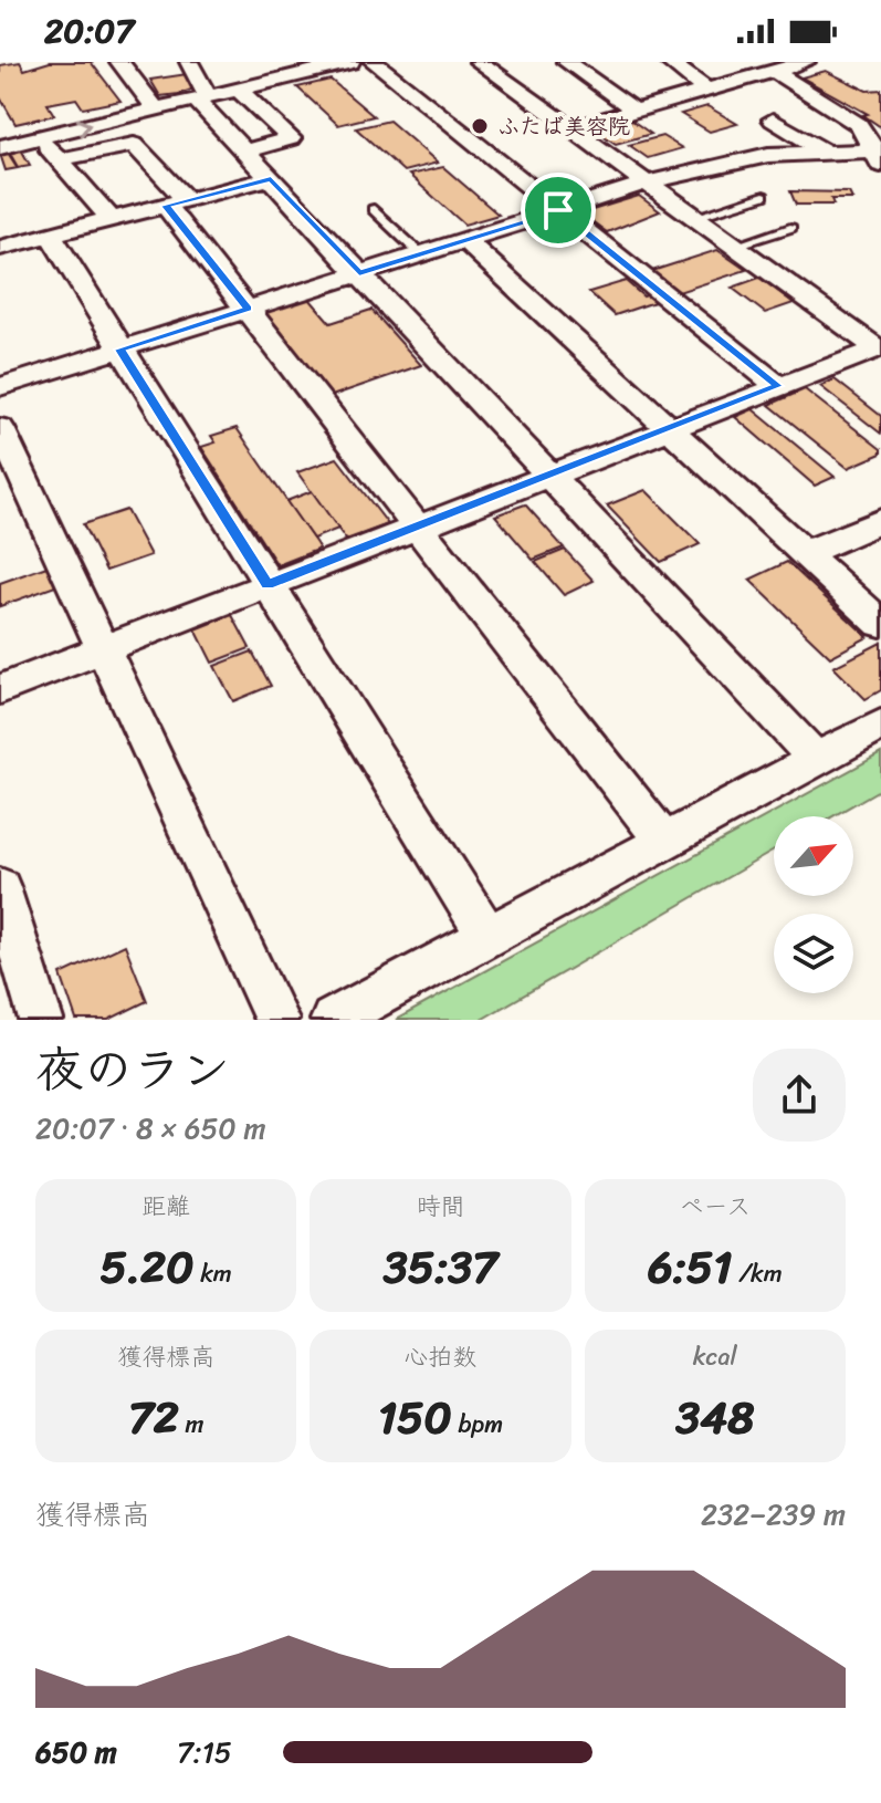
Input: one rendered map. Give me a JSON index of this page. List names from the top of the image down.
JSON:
{
  "places": ["ふたば美容院"],
  "north": "top right",
  "page": {
    "status": "20:07",
    "heading": ["夜のラン", "20:07 · 8 × 650 m"],
    "stats": [
      ["距離", "5.20 km"],
      ["時間", "35:37"],
      ["ペース", "6:51 /km"],
      ["獲得標高", "72 m"],
      ["心拍数", "150 bpm"],
      ["kcal", "348"]
    ],
    "chart": ["獲得標高", "232–239 m"],
    "list": [
      {
        "name": "650 m",
        "note": "7:15"
      }
    ]
  }
}
